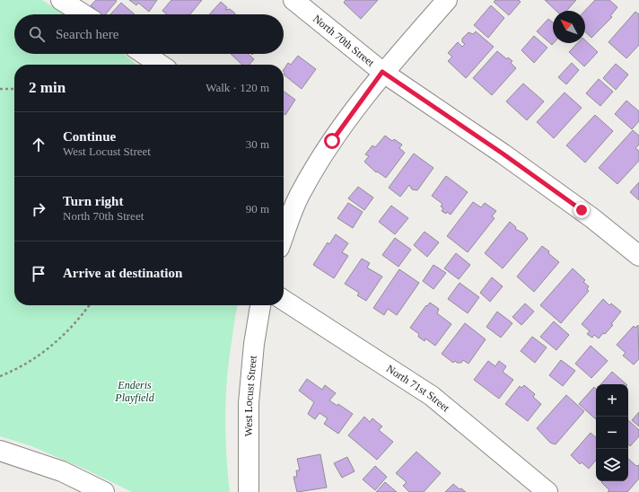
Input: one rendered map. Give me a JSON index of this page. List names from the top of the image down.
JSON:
{
  "streets": {
    "street": ["North 70th Street", "North 71st Street", "West Locust Street"]
  },
  "parks": ["Enderis Playfield"],
  "north": "top left",
  "page": {
    "search": "Search here",
    "heading": ["2 min", "Walk · 120 m"],
    "list": [
      ["Continue", "West Locust Street", "30 m"],
      ["Turn right", "North 70th Street", "90 m"],
      "Arrive at destination"
    ],
    "map_buttons": ["+", "−"]
  }
}
